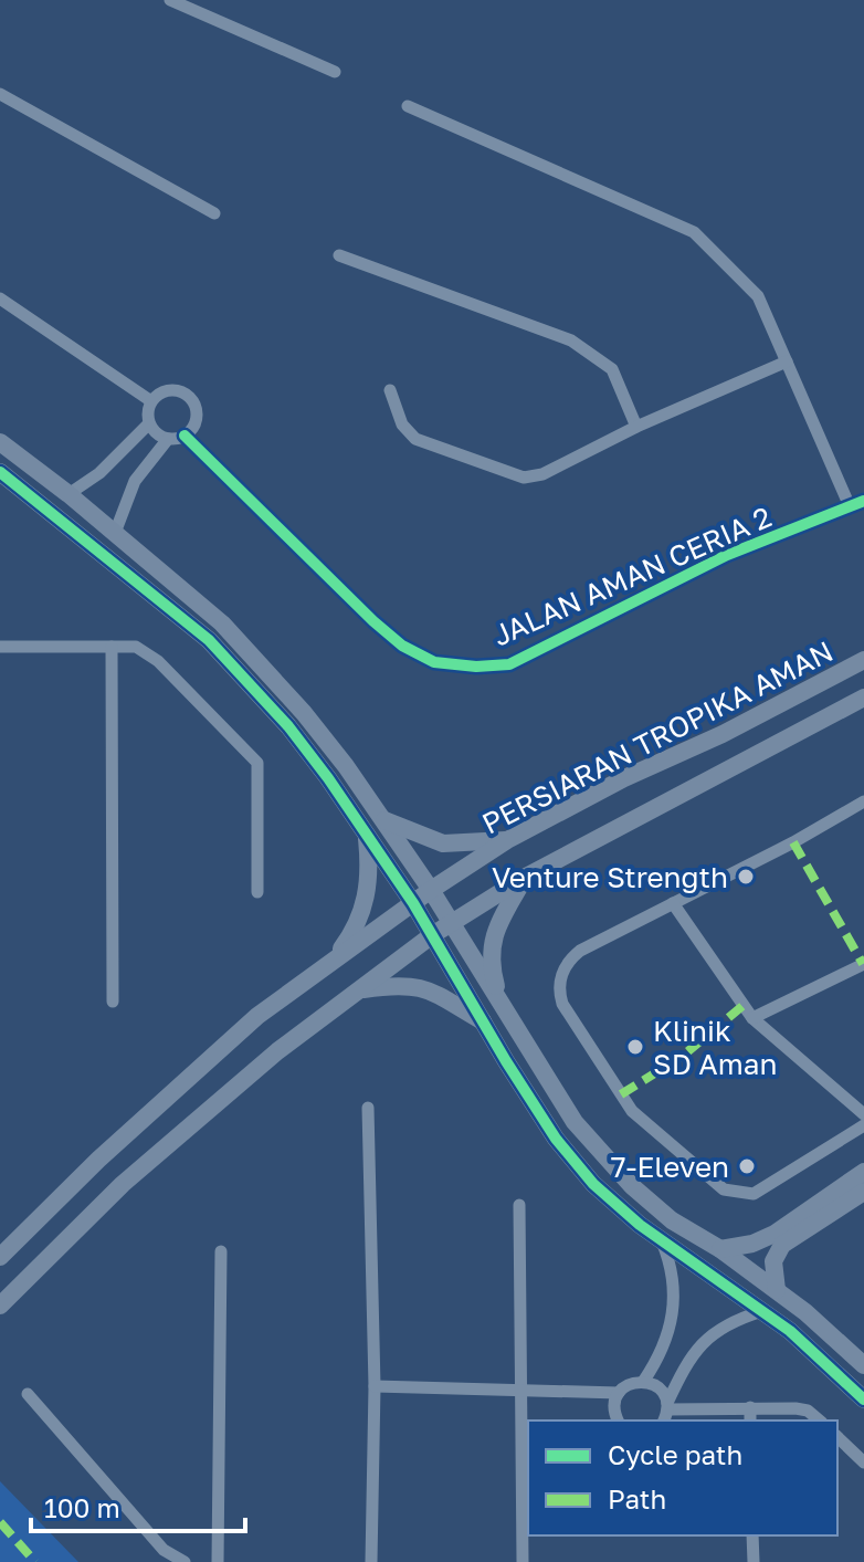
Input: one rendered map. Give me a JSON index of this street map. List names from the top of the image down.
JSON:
{
  "streets": {
    "street": ["JALAN AMAN CERIA 2", "PERSIARAN TROPIKA AMAN"]
  },
  "places": ["Venture Strength", "Klinik SD Aman", "7-Eleven"],
  "legend": ["Cycle path", "Path"],
  "scale_bar": "100 m"
}
